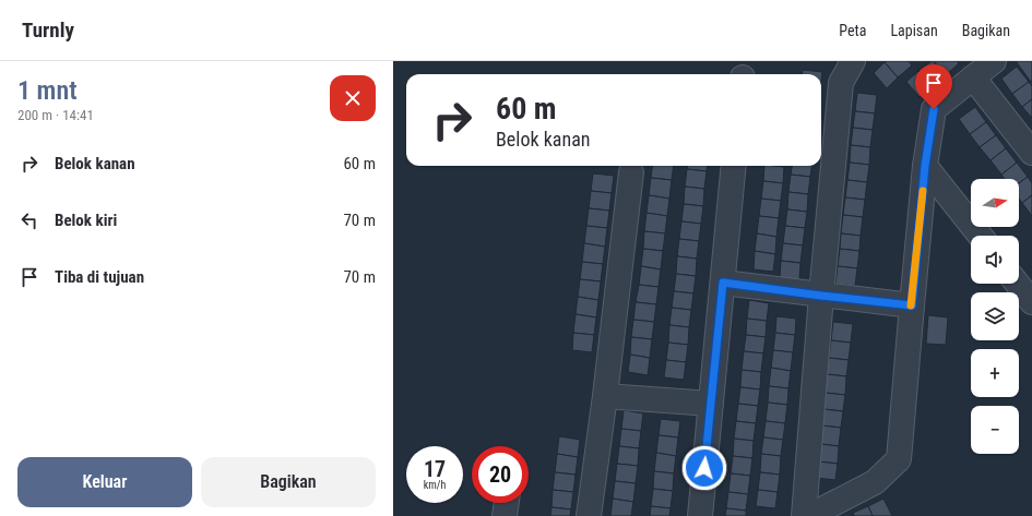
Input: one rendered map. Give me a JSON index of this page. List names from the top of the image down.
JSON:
{
  "north": "right",
  "page": {
    "header": "Turnly",
    "nav": ["Peta", "Lapisan", "Bagikan"],
    "heading": ["1 mnt", "200 m · 14:41"],
    "turn": ["60 m", "Belok kanan"],
    "list": [
      {
        "name": "Belok kanan",
        "value": "60 m"
      },
      {
        "name": "Belok kiri",
        "value": "70 m"
      },
      {
        "name": "Tiba di tujuan",
        "value": "70 m"
      }
    ],
    "map_buttons": ["+", "−"],
    "speed": "17 km/h",
    "limit": "20",
    "buttons": ["Keluar", "Bagikan"]
  }
}
